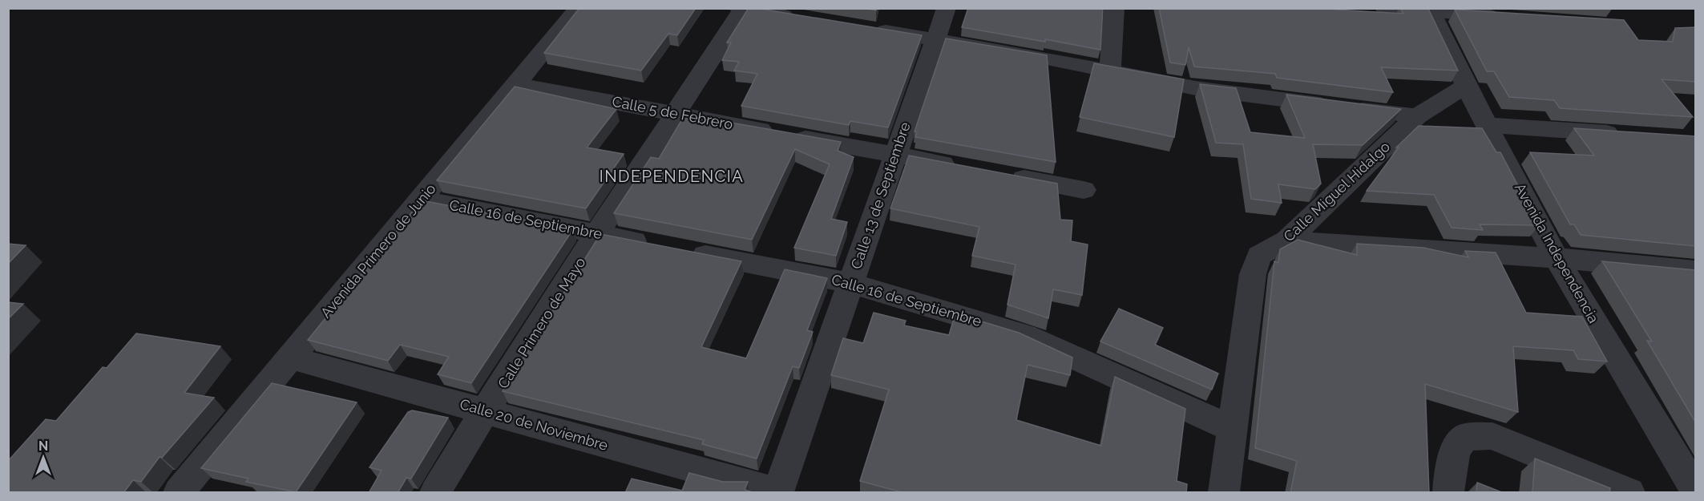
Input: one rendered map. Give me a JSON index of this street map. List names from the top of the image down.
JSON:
{
  "streets": {
    "street": [
      "Calle 5 de Febrero",
      "Calle Miguel Hidalgo",
      "Calle 13 de Septiembre",
      "Calle 16 de Septiembre",
      "Avenida Primero de Junio",
      "Avenida Independencia",
      "Calle Primero de Mayo",
      "Calle 20 de Noviembre"
    ]
  },
  "crossings": [
    ["Calle 5 de Febrero", "Calle 13 de Septiembre"],
    ["Calle 5 de Febrero", "Avenida Primero de Junio"],
    ["Calle 5 de Febrero", "Calle Primero de Mayo"],
    ["Calle Miguel Hidalgo", "Calle 16 de Septiembre"],
    ["Calle Miguel Hidalgo", "Avenida Independencia"],
    ["Calle 13 de Septiembre", "Calle 16 de Septiembre"],
    ["Calle 13 de Septiembre", "Calle 20 de Noviembre"],
    ["Calle 16 de Septiembre", "Avenida Primero de Junio"],
    ["Calle 16 de Septiembre", "Calle Primero de Mayo"],
    ["Avenida Primero de Junio", "Calle 20 de Noviembre"],
    ["Calle Primero de Mayo", "Calle 20 de Noviembre"]
  ],
  "districts": ["INDEPENDENCIA"],
  "north": "top"
}
